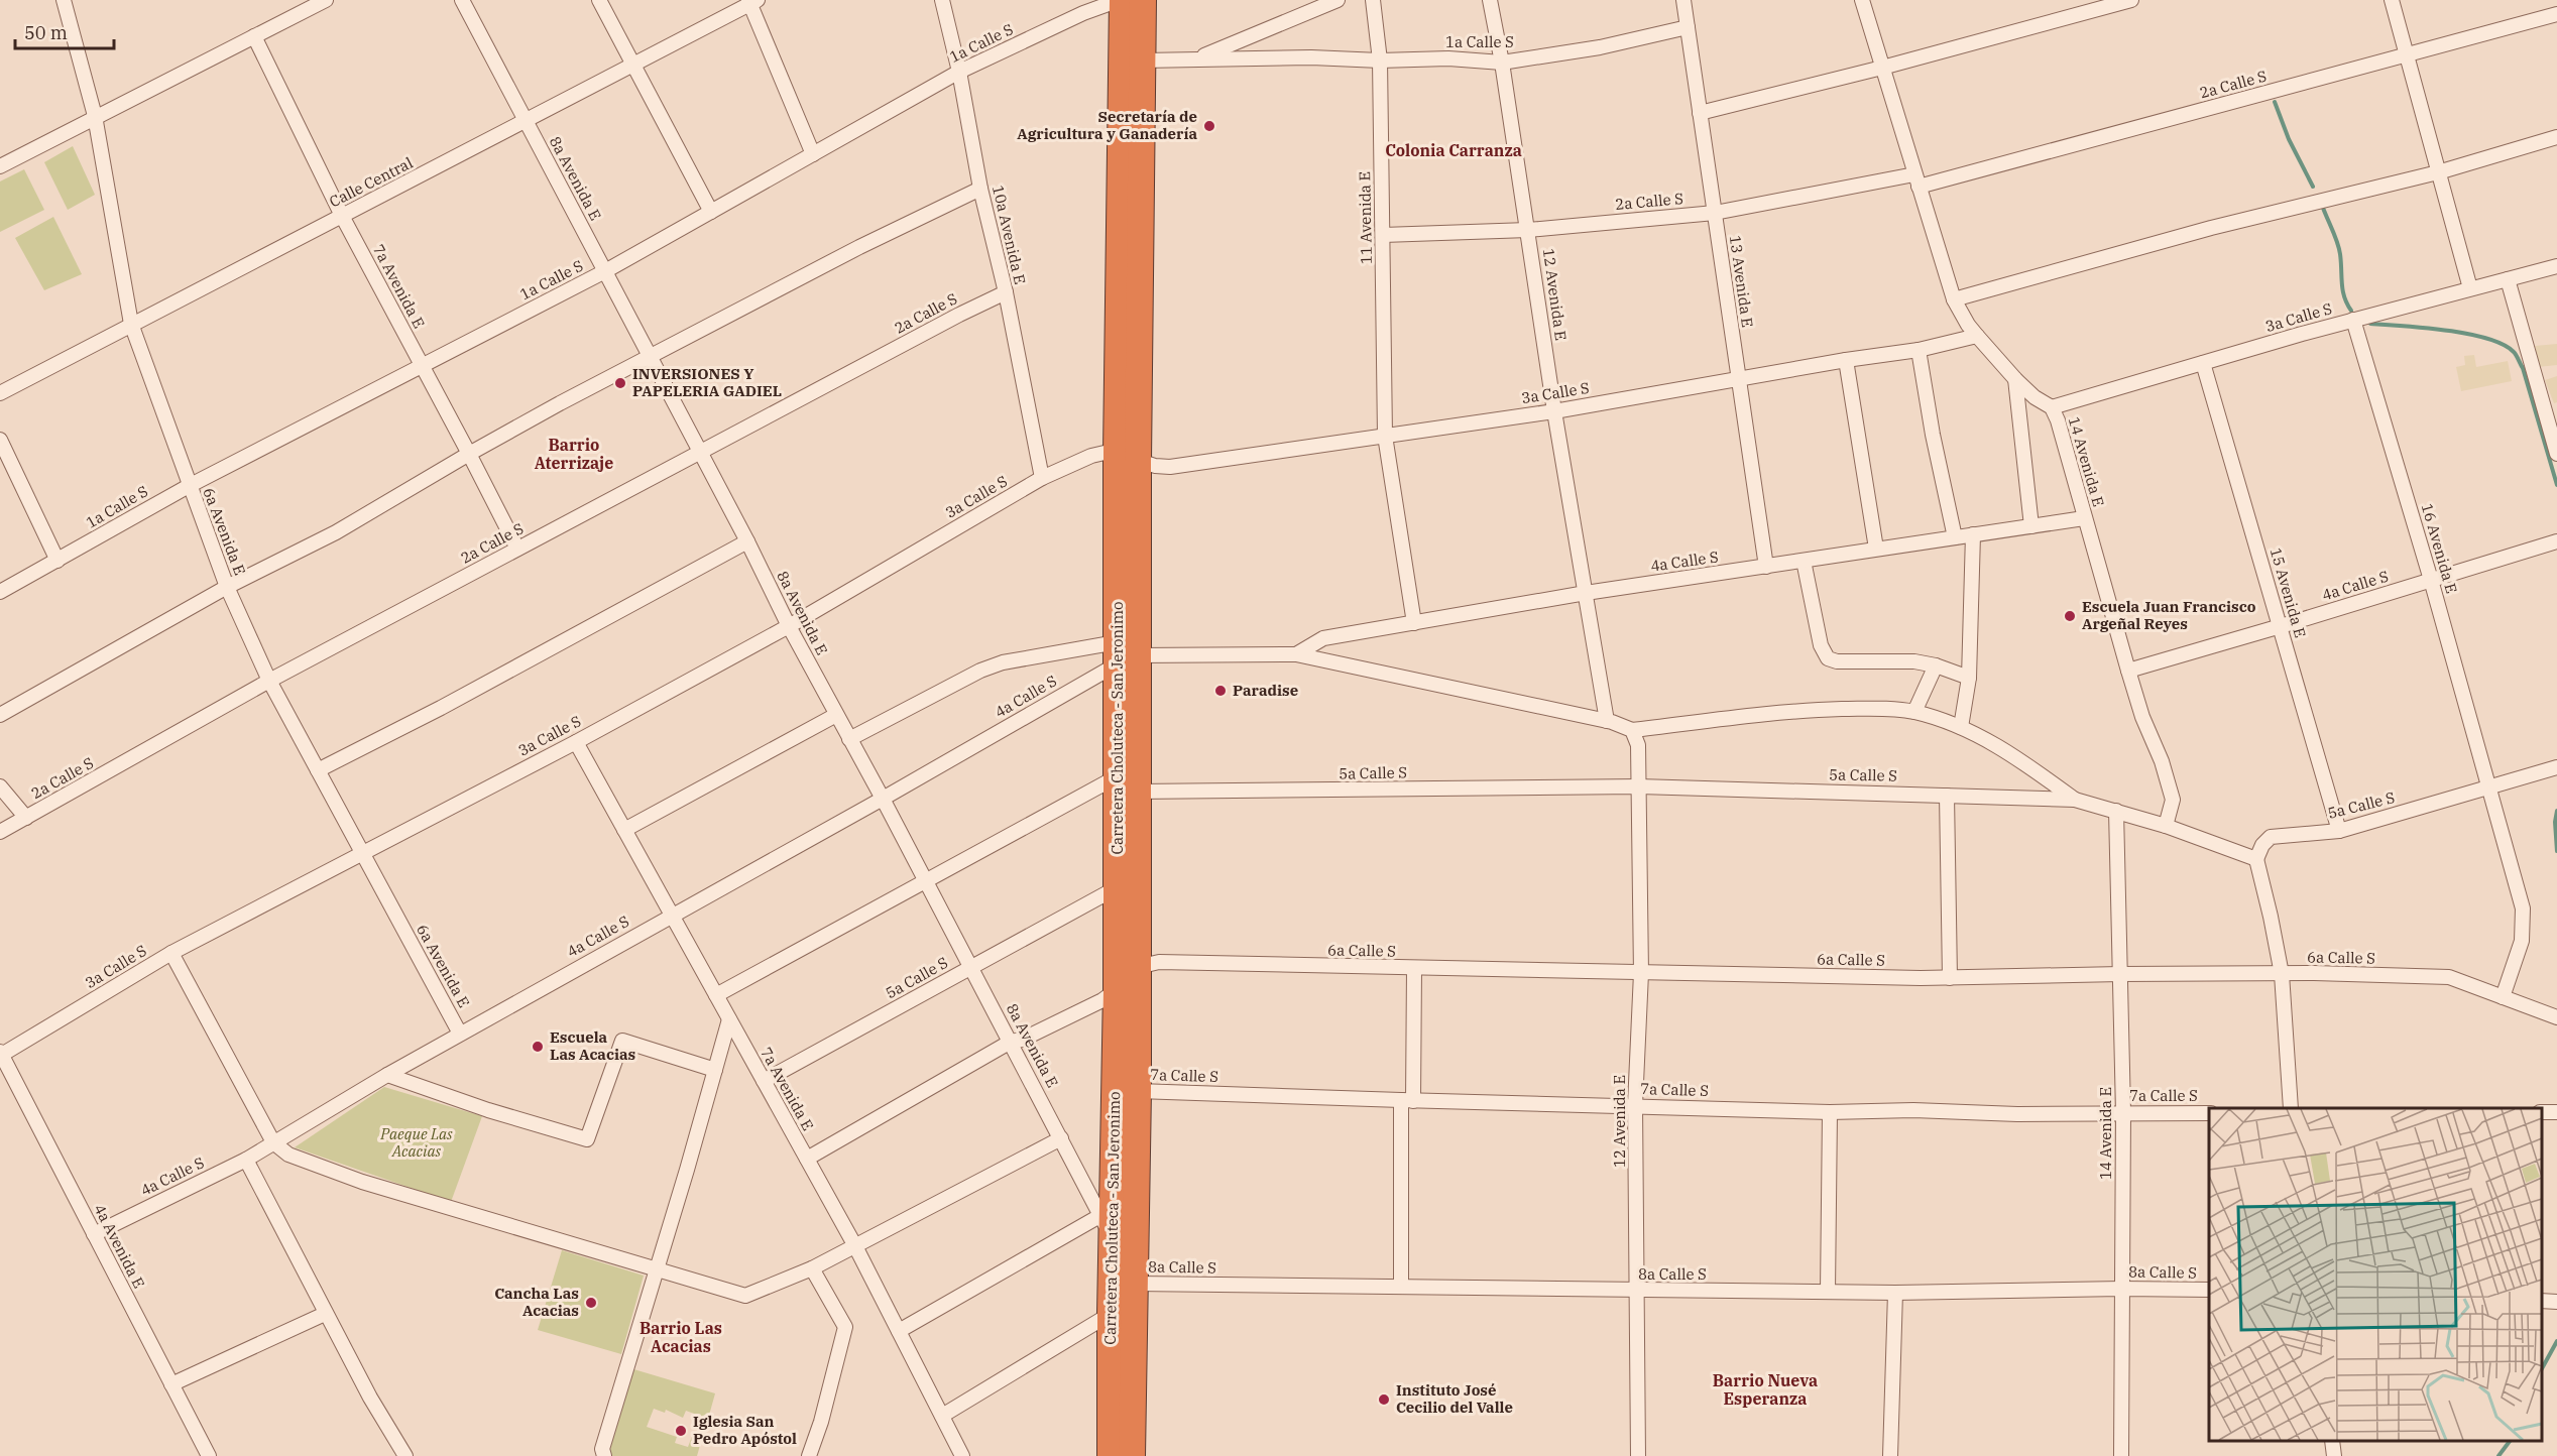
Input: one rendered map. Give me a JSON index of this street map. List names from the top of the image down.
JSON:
{
  "streets": {
    "highway": ["Carretera Choluteca - San Jeronimo"],
    "street": [
      "1a Calle S",
      "2a Calle S",
      "8a Avenida E",
      "Calle Central",
      "11 Avenida E",
      "10a Avenida E",
      "13 Avenida E",
      "7a Avenida E",
      "12 Avenida E",
      "3a Calle S",
      "14 Avenida E",
      "6a Avenida E",
      "16 Avenida E",
      "4a Calle S",
      "15 Avenida E",
      "5a Calle S",
      "6a Calle S",
      "7a Calle S",
      "4a Avenida E",
      "8a Calle S"
    ]
  },
  "crossings": [
    ["1a Calle S", "8a Avenida E"],
    ["1a Calle S", "11 Avenida E"],
    ["1a Calle S", "10a Avenida E"],
    ["1a Calle S", "13 Avenida E"],
    ["1a Calle S", "7a Avenida E"],
    ["1a Calle S", "12 Avenida E"],
    ["1a Calle S", "6a Avenida E"],
    ["1a Calle S", "Carretera Choluteca - San Jeronimo"],
    ["2a Calle S", "8a Avenida E"],
    ["2a Calle S", "11 Avenida E"],
    ["2a Calle S", "10a Avenida E"],
    ["2a Calle S", "13 Avenida E"],
    ["2a Calle S", "7a Avenida E"],
    ["2a Calle S", "12 Avenida E"],
    ["2a Calle S", "14 Avenida E"],
    ["2a Calle S", "6a Avenida E"],
    ["8a Avenida E", "Calle Central"],
    ["8a Avenida E", "3a Calle S"],
    ["8a Avenida E", "4a Calle S"],
    ["8a Avenida E", "Carretera Choluteca - San Jeronimo"],
    ["8a Avenida E", "5a Calle S"],
    ["Calle Central", "7a Avenida E"],
    ["Calle Central", "6a Avenida E"],
    ["11 Avenida E", "3a Calle S"],
    ["11 Avenida E", "4a Calle S"],
    ["10a Avenida E", "3a Calle S"],
    ["13 Avenida E", "3a Calle S"],
    ["13 Avenida E", "4a Calle S"],
    ["7a Avenida E", "3a Calle S"],
    ["7a Avenida E", "4a Calle S"],
    ["7a Avenida E", "5a Calle S"],
    ["12 Avenida E", "3a Calle S"],
    ["12 Avenida E", "4a Calle S"],
    ["12 Avenida E", "5a Calle S"],
    ["12 Avenida E", "6a Calle S"],
    ["12 Avenida E", "7a Calle S"],
    ["12 Avenida E", "8a Calle S"],
    ["3a Calle S", "14 Avenida E"],
    ["3a Calle S", "6a Avenida E"],
    ["3a Calle S", "16 Avenida E"],
    ["3a Calle S", "15 Avenida E"],
    ["3a Calle S", "Carretera Choluteca - San Jeronimo"],
    ["3a Calle S", "4a Avenida E"],
    ["14 Avenida E", "4a Calle S"],
    ["14 Avenida E", "5a Calle S"],
    ["14 Avenida E", "6a Calle S"],
    ["14 Avenida E", "7a Calle S"],
    ["14 Avenida E", "8a Calle S"],
    ["6a Avenida E", "4a Calle S"],
    ["16 Avenida E", "4a Calle S"],
    ["16 Avenida E", "5a Calle S"],
    ["16 Avenida E", "6a Calle S"],
    ["4a Calle S", "15 Avenida E"],
    ["4a Calle S", "Carretera Choluteca - San Jeronimo"],
    ["4a Calle S", "4a Avenida E"],
    ["15 Avenida E", "5a Calle S"],
    ["Carretera Choluteca - San Jeronimo", "5a Calle S"],
    ["Carretera Choluteca - San Jeronimo", "6a Calle S"],
    ["Carretera Choluteca - San Jeronimo", "7a Calle S"],
    ["Carretera Choluteca - San Jeronimo", "8a Calle S"]
  ],
  "districts": [
    "Colonia Carranza",
    "Barrio Aterrizaje",
    "Barrio Las Acacias",
    "Barrio Nueva Esperanza"
  ],
  "parks": ["Paeque Las Acacias"],
  "places": [
    "Secretaría de Agricultura y Ganadería",
    "INVERSIONES Y PAPELERIA GADIEL",
    "Escuela Juan Francisco Argeñal Reyes",
    "Paradise",
    "Escuela Las Acacias",
    "Cancha Las Acacias",
    "Instituto José Cecilio del Valle",
    "Iglesia San Pedro Apóstol"
  ],
  "scale_bar": "50 m"
}
